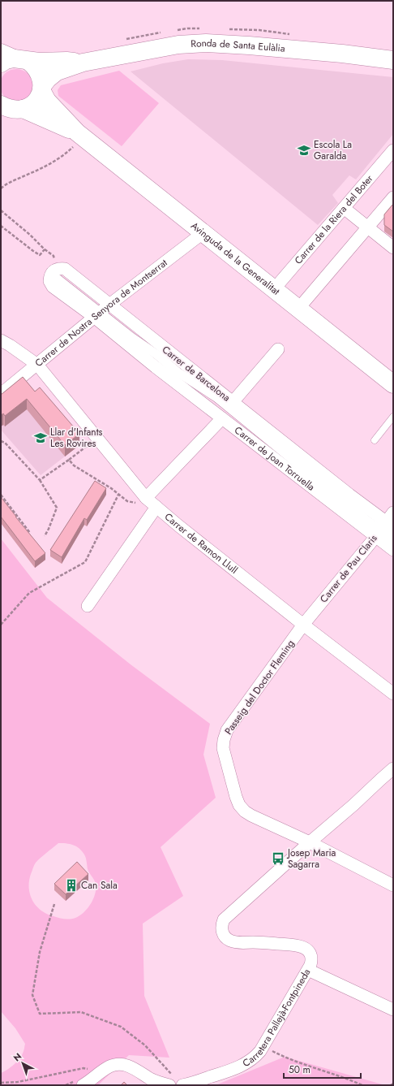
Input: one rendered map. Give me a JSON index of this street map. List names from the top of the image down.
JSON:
{
  "streets": {
    "main road": ["Ronda de Santa Eulàlia", "Avinguda de la Generalitat"],
    "street": [
      "Carrer de la Riera del Boter",
      "Carrer de Nostra Senyora de Montserrat",
      "Carrer de Barcelona",
      "Carrer de Joan Torruella",
      "Carrer de Ramon Llull",
      "Carrer de Pau Claris",
      "Passeig del Doctor Fleming",
      "Carretera Pallejà-Fontpineda"
    ]
  },
  "crossings": [
    ["Carrer de la Riera del Boter", "Avinguda de la Generalitat"],
    ["Avinguda de la Generalitat", "Carrer de Nostra Senyora de Montserrat"],
    ["Carrer de Nostra Senyora de Montserrat", "Carrer de Barcelona"],
    ["Carrer de Nostra Senyora de Montserrat", "Carrer de Joan Torruella"],
    ["Carrer de Nostra Senyora de Montserrat", "Carrer de Ramon Llull"],
    ["Carrer de Barcelona", "Carrer de Joan Torruella"],
    ["Carrer de Barcelona", "Carrer de Pau Claris"],
    ["Carrer de Joan Torruella", "Carrer de Pau Claris"],
    ["Carrer de Ramon Llull", "Carrer de Pau Claris"],
    ["Carrer de Ramon Llull", "Passeig del Doctor Fleming"],
    ["Carrer de Pau Claris", "Passeig del Doctor Fleming"],
    ["Passeig del Doctor Fleming", "Carretera Pallejà-Fontpineda"]
  ],
  "places": {
    "school or university": ["Escola La Garalda", "Llar d'Infants Les Rovires"],
    "bus stop": ["Josep Maria Sagarra"],
    "building": ["Can Sala"]
  },
  "scale_bar": "50 m",
  "north": "top left"
}
